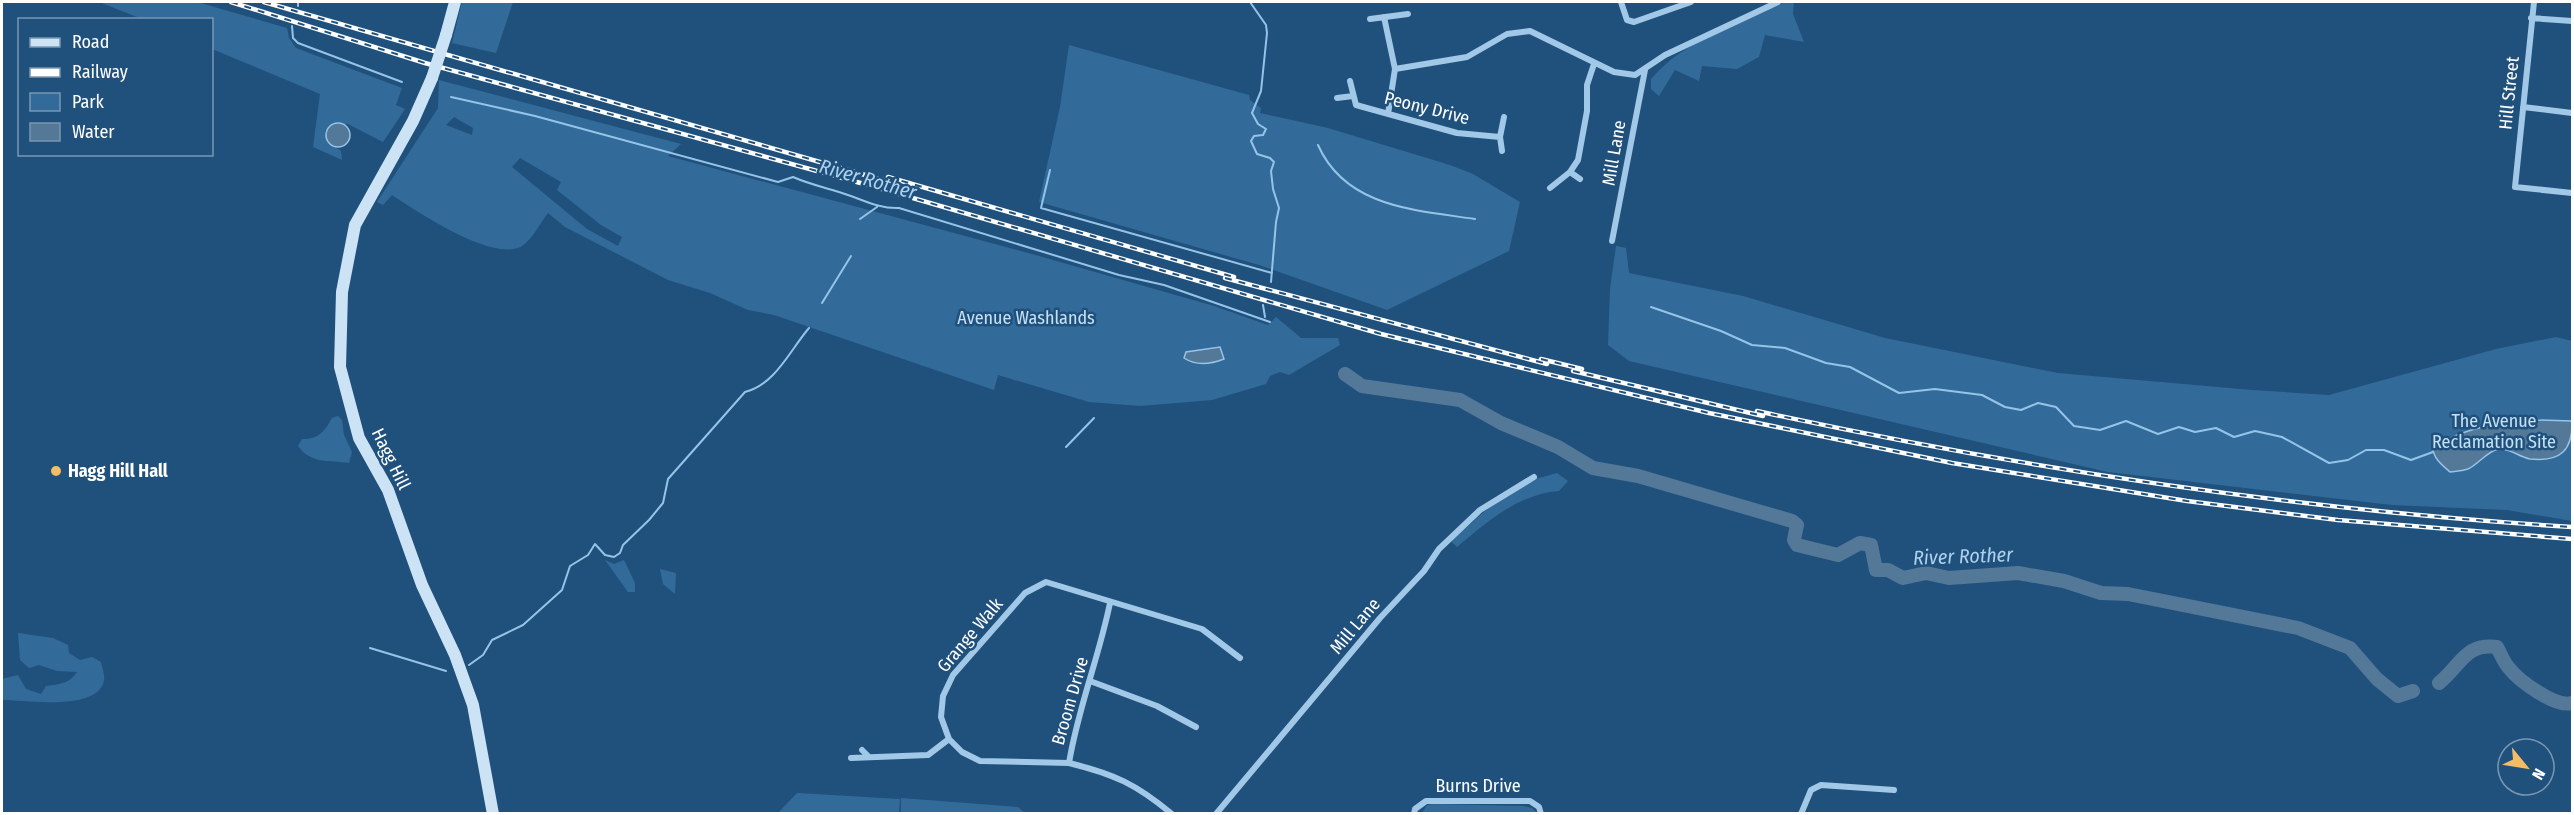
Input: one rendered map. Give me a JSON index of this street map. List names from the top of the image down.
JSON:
{
  "streets": {
    "street": [
      "Hill Street",
      "Peony Drive",
      "Mill Lane",
      "Hagg Hill",
      "Grange Walk",
      "Broom Drive",
      "Burns Drive"
    ]
  },
  "crossings": [
    ["Grange Walk", "Broom Drive"]
  ],
  "water": ["River Rother"],
  "parks": ["Avenue Washlands", "The Avenue Reclamation Site"],
  "places": ["Hagg Hill Hall"],
  "legend": [
    "Road",
    "Railway",
    "Park",
    "Water"
  ],
  "north": "bottom right"
}
